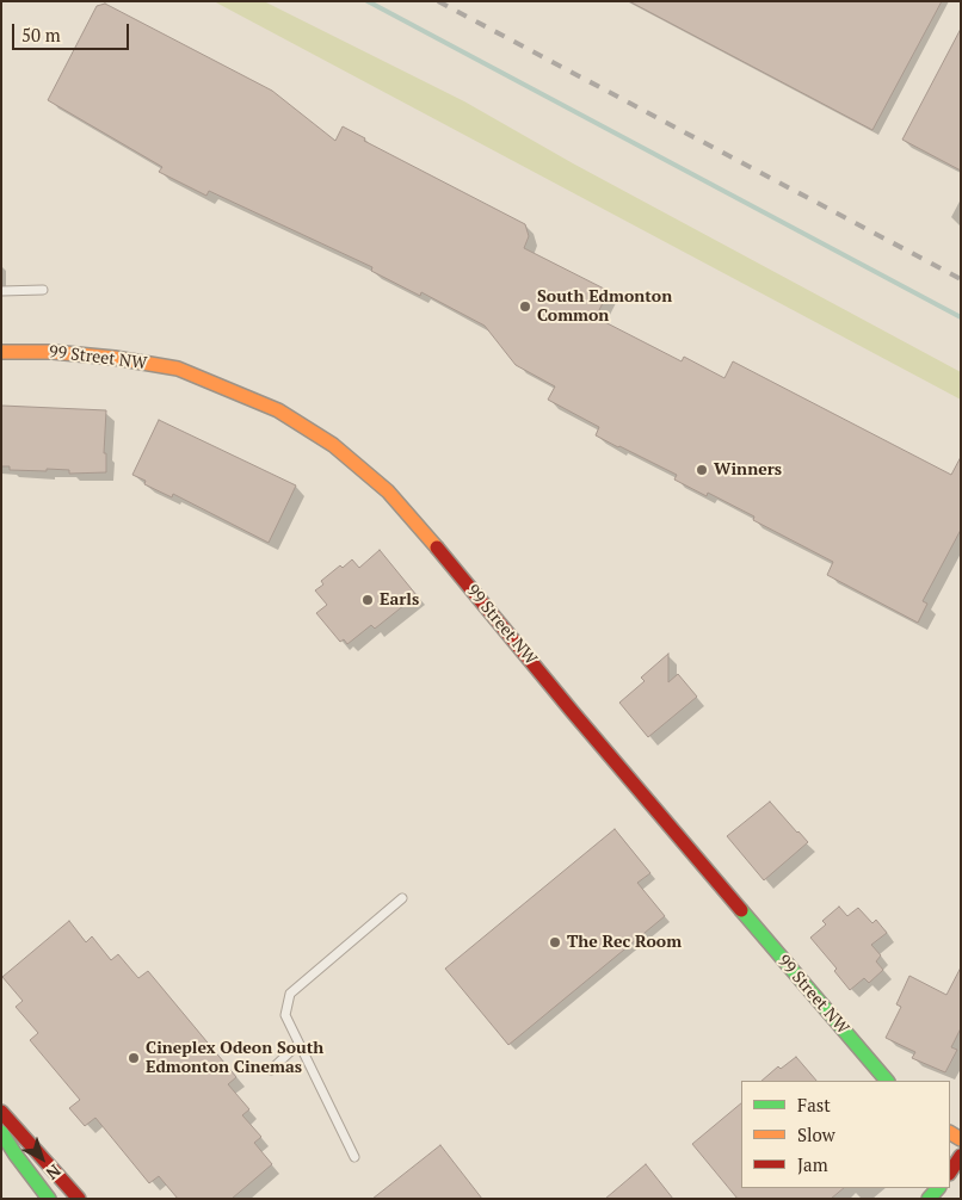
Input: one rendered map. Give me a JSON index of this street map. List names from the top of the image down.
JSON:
{
  "streets": {
    "street": ["99 Street NW"]
  },
  "places": [
    "South Edmonton Common",
    "Winners",
    "Earls",
    "The Rec Room",
    "Cineplex Odeon South Edmonton Cinemas"
  ],
  "legend": ["Fast", "Slow", "Jam"],
  "scale_bar": "50 m",
  "north": "bottom right"
}
